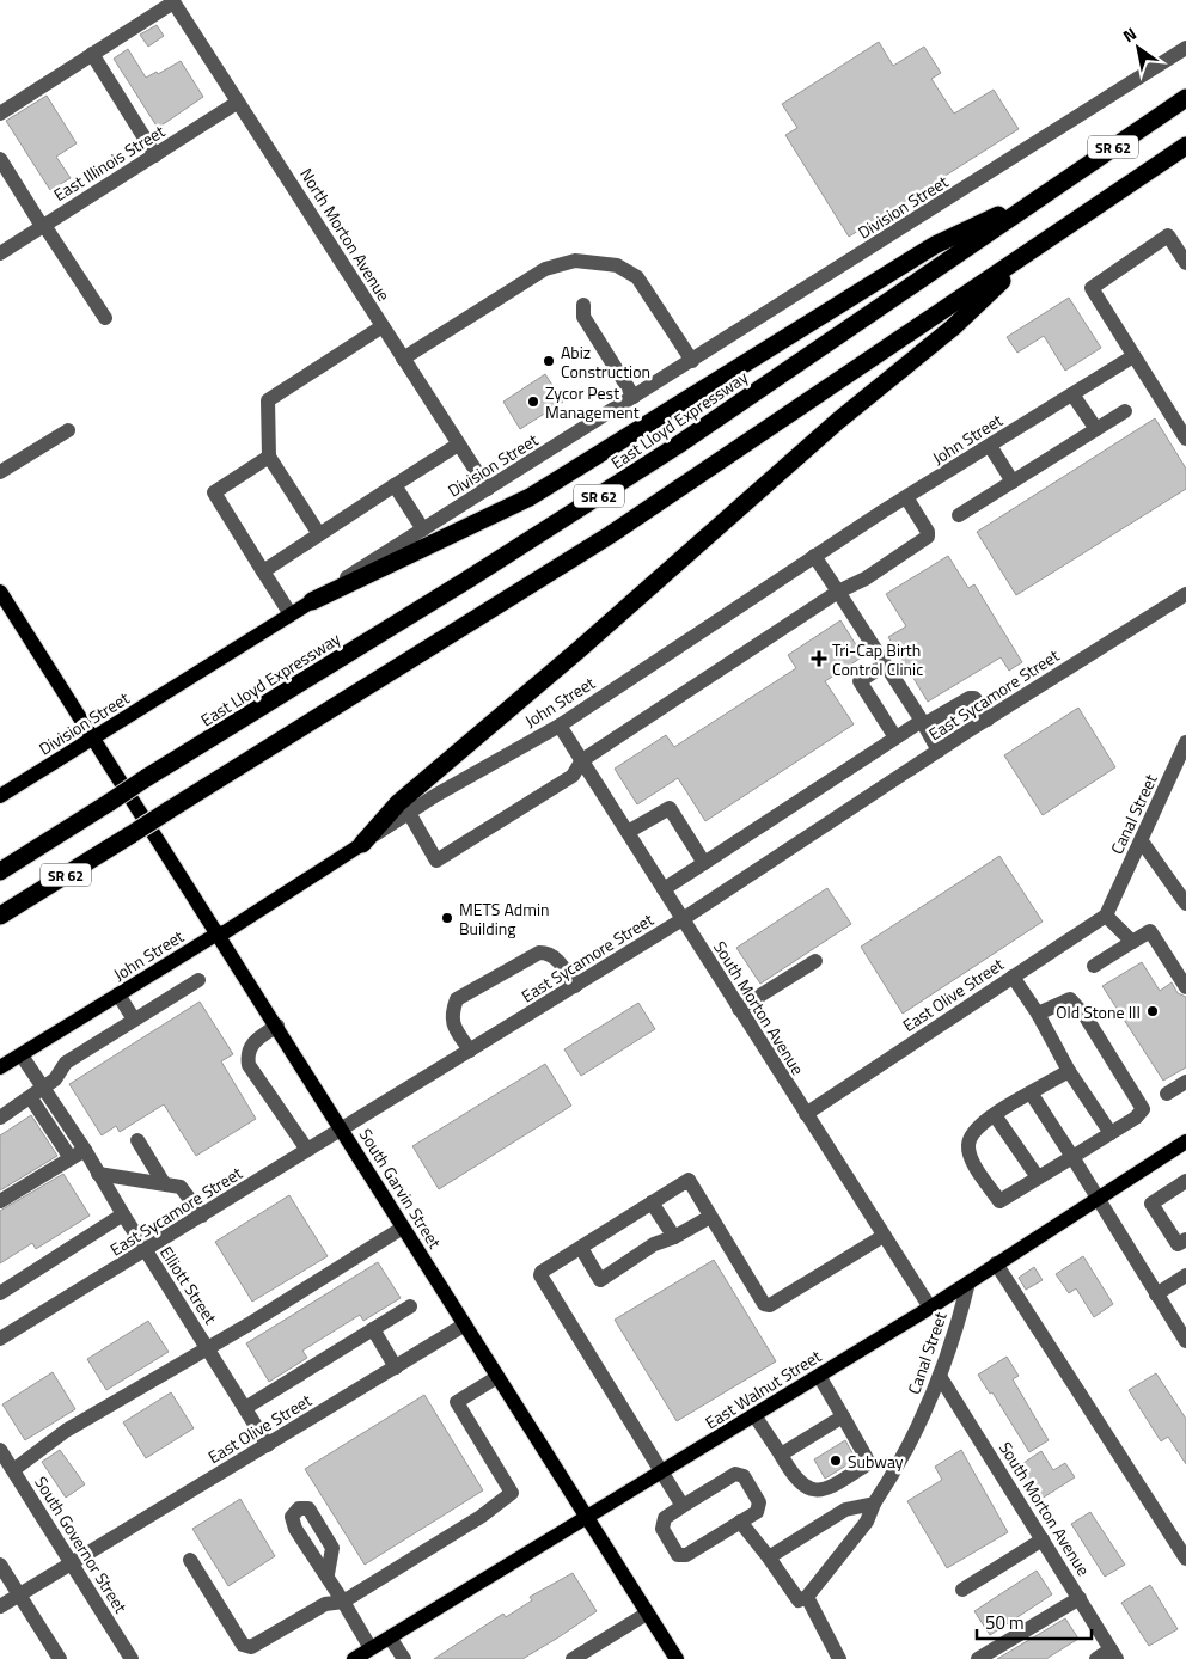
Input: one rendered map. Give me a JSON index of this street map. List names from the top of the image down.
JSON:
{
  "streets": {
    "highway": ["SR 62", "East Lloyd Expressway"],
    "main road": [
      "Division Street",
      "John Street",
      "South Garvin Street",
      "East Walnut Street"
    ],
    "street": [
      "East Illinois Street",
      "North Morton Avenue",
      "East Sycamore Street",
      "Canal Street",
      "East Olive Street",
      "South Morton Avenue",
      "Elliott Street",
      "South Governor Street"
    ]
  },
  "crossings": [
    ["East Illinois Street", "North Morton Avenue"],
    ["Division Street", "North Morton Avenue"],
    ["Division Street", "South Garvin Street"],
    ["John Street", "South Morton Avenue"],
    ["John Street", "South Garvin Street"],
    ["John Street", "Elliott Street"],
    ["East Sycamore Street", "South Morton Avenue"],
    ["East Sycamore Street", "South Garvin Street"],
    ["East Sycamore Street", "Elliott Street"],
    ["Canal Street", "East Olive Street"],
    ["Canal Street", "South Morton Avenue"],
    ["Canal Street", "East Walnut Street"],
    ["East Olive Street", "South Morton Avenue"],
    ["East Olive Street", "South Garvin Street"],
    ["East Olive Street", "Elliott Street"],
    ["East Olive Street", "South Governor Street"],
    ["South Morton Avenue", "East Walnut Street"],
    ["South Garvin Street", "East Walnut Street"]
  ],
  "places": {
    "other": [
      "Abiz Construction",
      "Zycor Pest Management",
      "METS Admin Building",
      "Old Stone III",
      "Subway"
    ],
    "health": ["Tri-Cap Birth Control Clinic"]
  },
  "scale_bar": "50 m",
  "north": "top left"
}
